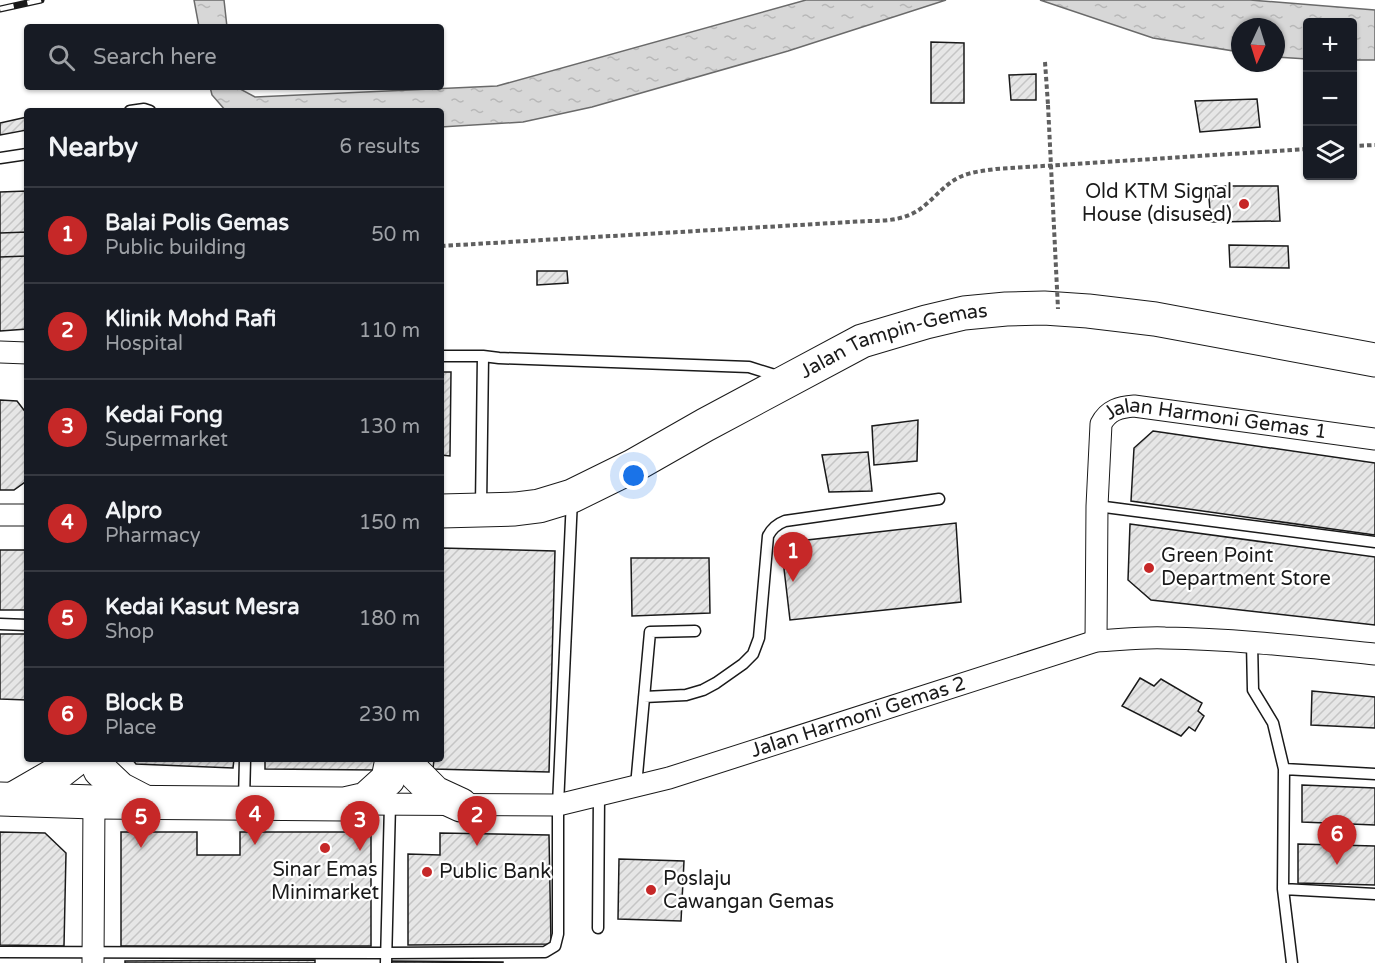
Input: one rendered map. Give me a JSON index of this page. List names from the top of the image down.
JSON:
{
  "streets": {
    "highway": ["Jalan Tampin-Gemas"],
    "street": ["Jalan Harmoni Gemas 1", "Jalan Harmoni Gemas 2"]
  },
  "crossings": [
    ["Jalan Harmoni Gemas 1", "Jalan Harmoni Gemas 2"]
  ],
  "places": [
    "Old KTM Signal House (disused)",
    "Green Point Department Store",
    "Sinar Emas Minimarket",
    "Public Bank",
    "Poslaju Cawangan Gemas"
  ],
  "north": "bottom",
  "page": {
    "map_buttons": ["+", "−"],
    "search": "Search here",
    "heading": ["Nearby", "6 results"],
    "list": [
      {
        "mark": "1",
        "name": "Balai Polis Gemas",
        "note": "Public building",
        "value": "50 m"
      },
      {
        "mark": "2",
        "name": "Klinik Mohd Rafi",
        "note": "Hospital",
        "value": "110 m"
      },
      {
        "mark": "3",
        "name": "Kedai Fong",
        "note": "Supermarket",
        "value": "130 m"
      },
      {
        "mark": "4",
        "name": "Alpro",
        "note": "Pharmacy",
        "value": "150 m"
      },
      {
        "mark": "5",
        "name": "Kedai Kasut Mesra",
        "note": "Shop",
        "value": "180 m"
      },
      {
        "mark": "6",
        "name": "Block B",
        "note": "Place",
        "value": "230 m"
      }
    ],
    "pins": [
      "1",
      "4",
      "2",
      "5",
      "3",
      "6"
    ]
  }
}
